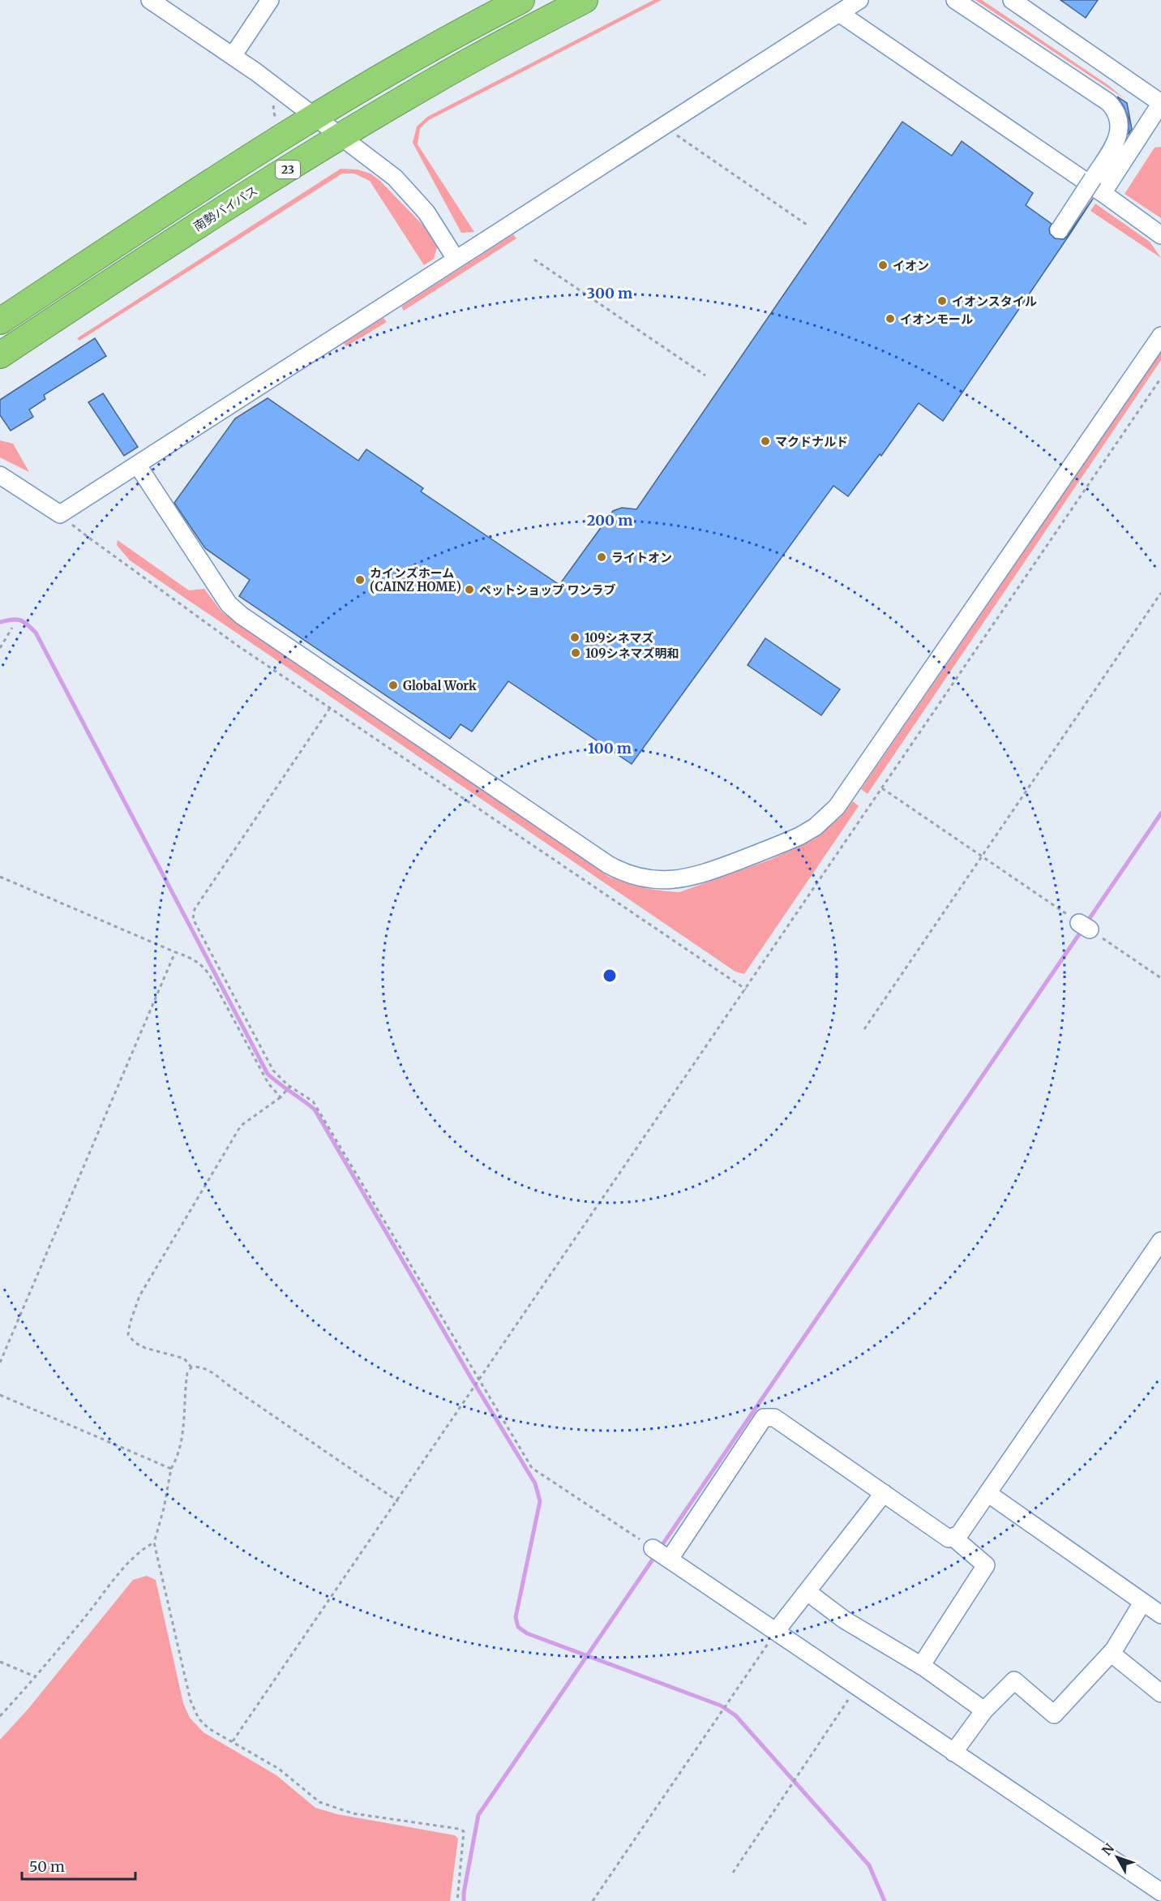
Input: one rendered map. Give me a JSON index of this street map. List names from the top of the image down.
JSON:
{
  "streets": {
    "highway": ["23", "南勢バイパス"]
  },
  "places": [
    "イオン",
    "イオンスタイル",
    "イオンモール",
    "マクドナルド",
    "ライトオン",
    "カインズホーム (CAINZ HOME)",
    "ペットショップ ワンラブ",
    "109シネマズ",
    "109シネマズ明和",
    "Global Work"
  ],
  "scale_bar": "50 m",
  "north": "top left",
  "rings": ["300 m", "200 m", "100 m"]
}
